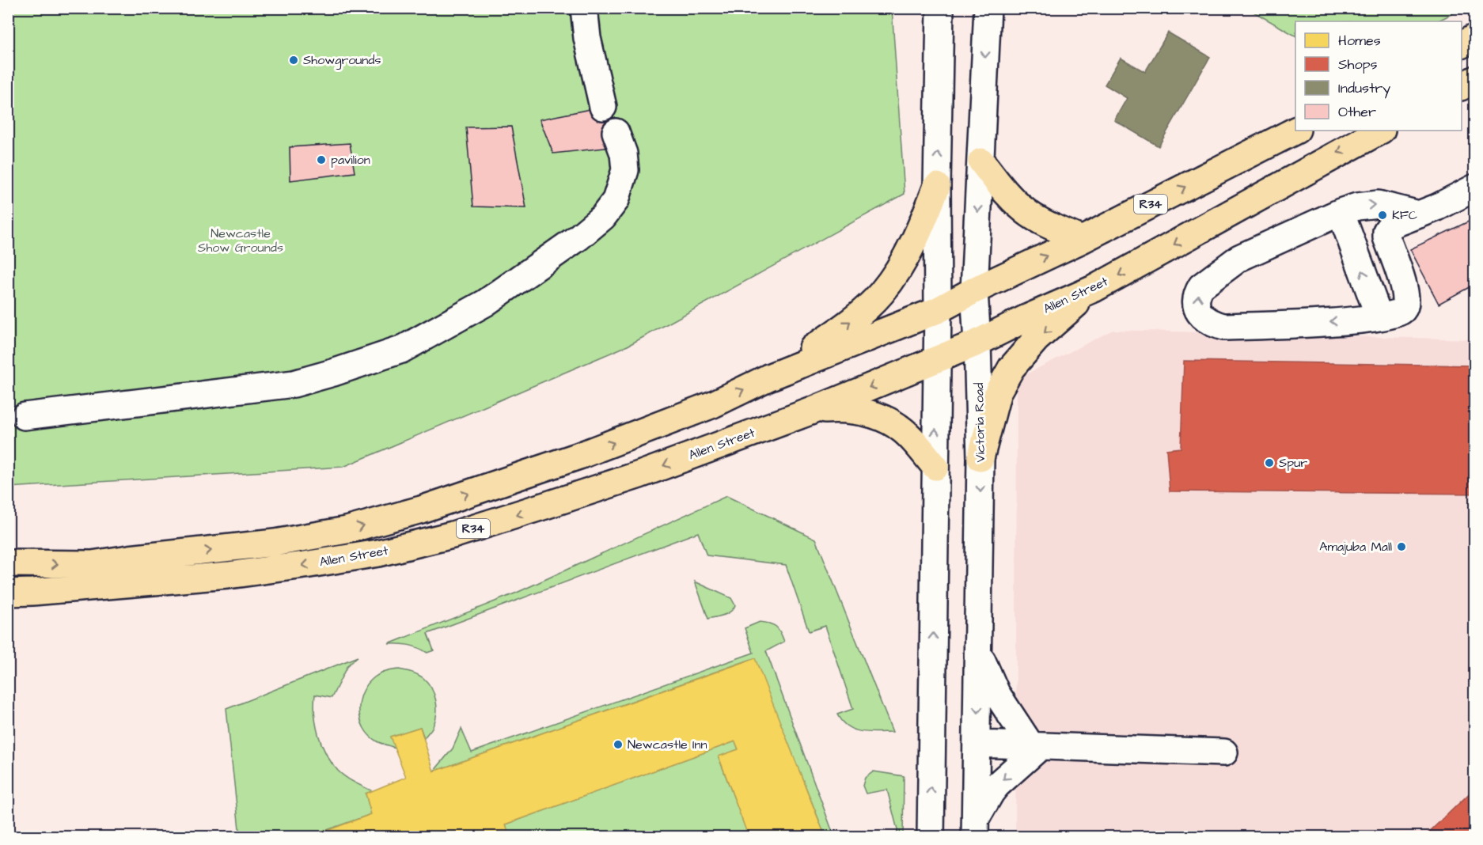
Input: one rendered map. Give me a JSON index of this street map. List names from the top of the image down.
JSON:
{
  "streets": {
    "main road": ["R34", "Allen Street"],
    "street": ["Victoria Road"]
  },
  "crossings": [
    ["Allen Street", "Victoria Road"]
  ],
  "parks": ["Newcastle Show Grounds"],
  "places": [
    "Showgrounds",
    "pavilion",
    "KFC",
    "Spur",
    "Amajuba Mall",
    "Newcastle Inn"
  ],
  "legend": [
    "Homes",
    "Shops",
    "Industry",
    "Other"
  ]
}
